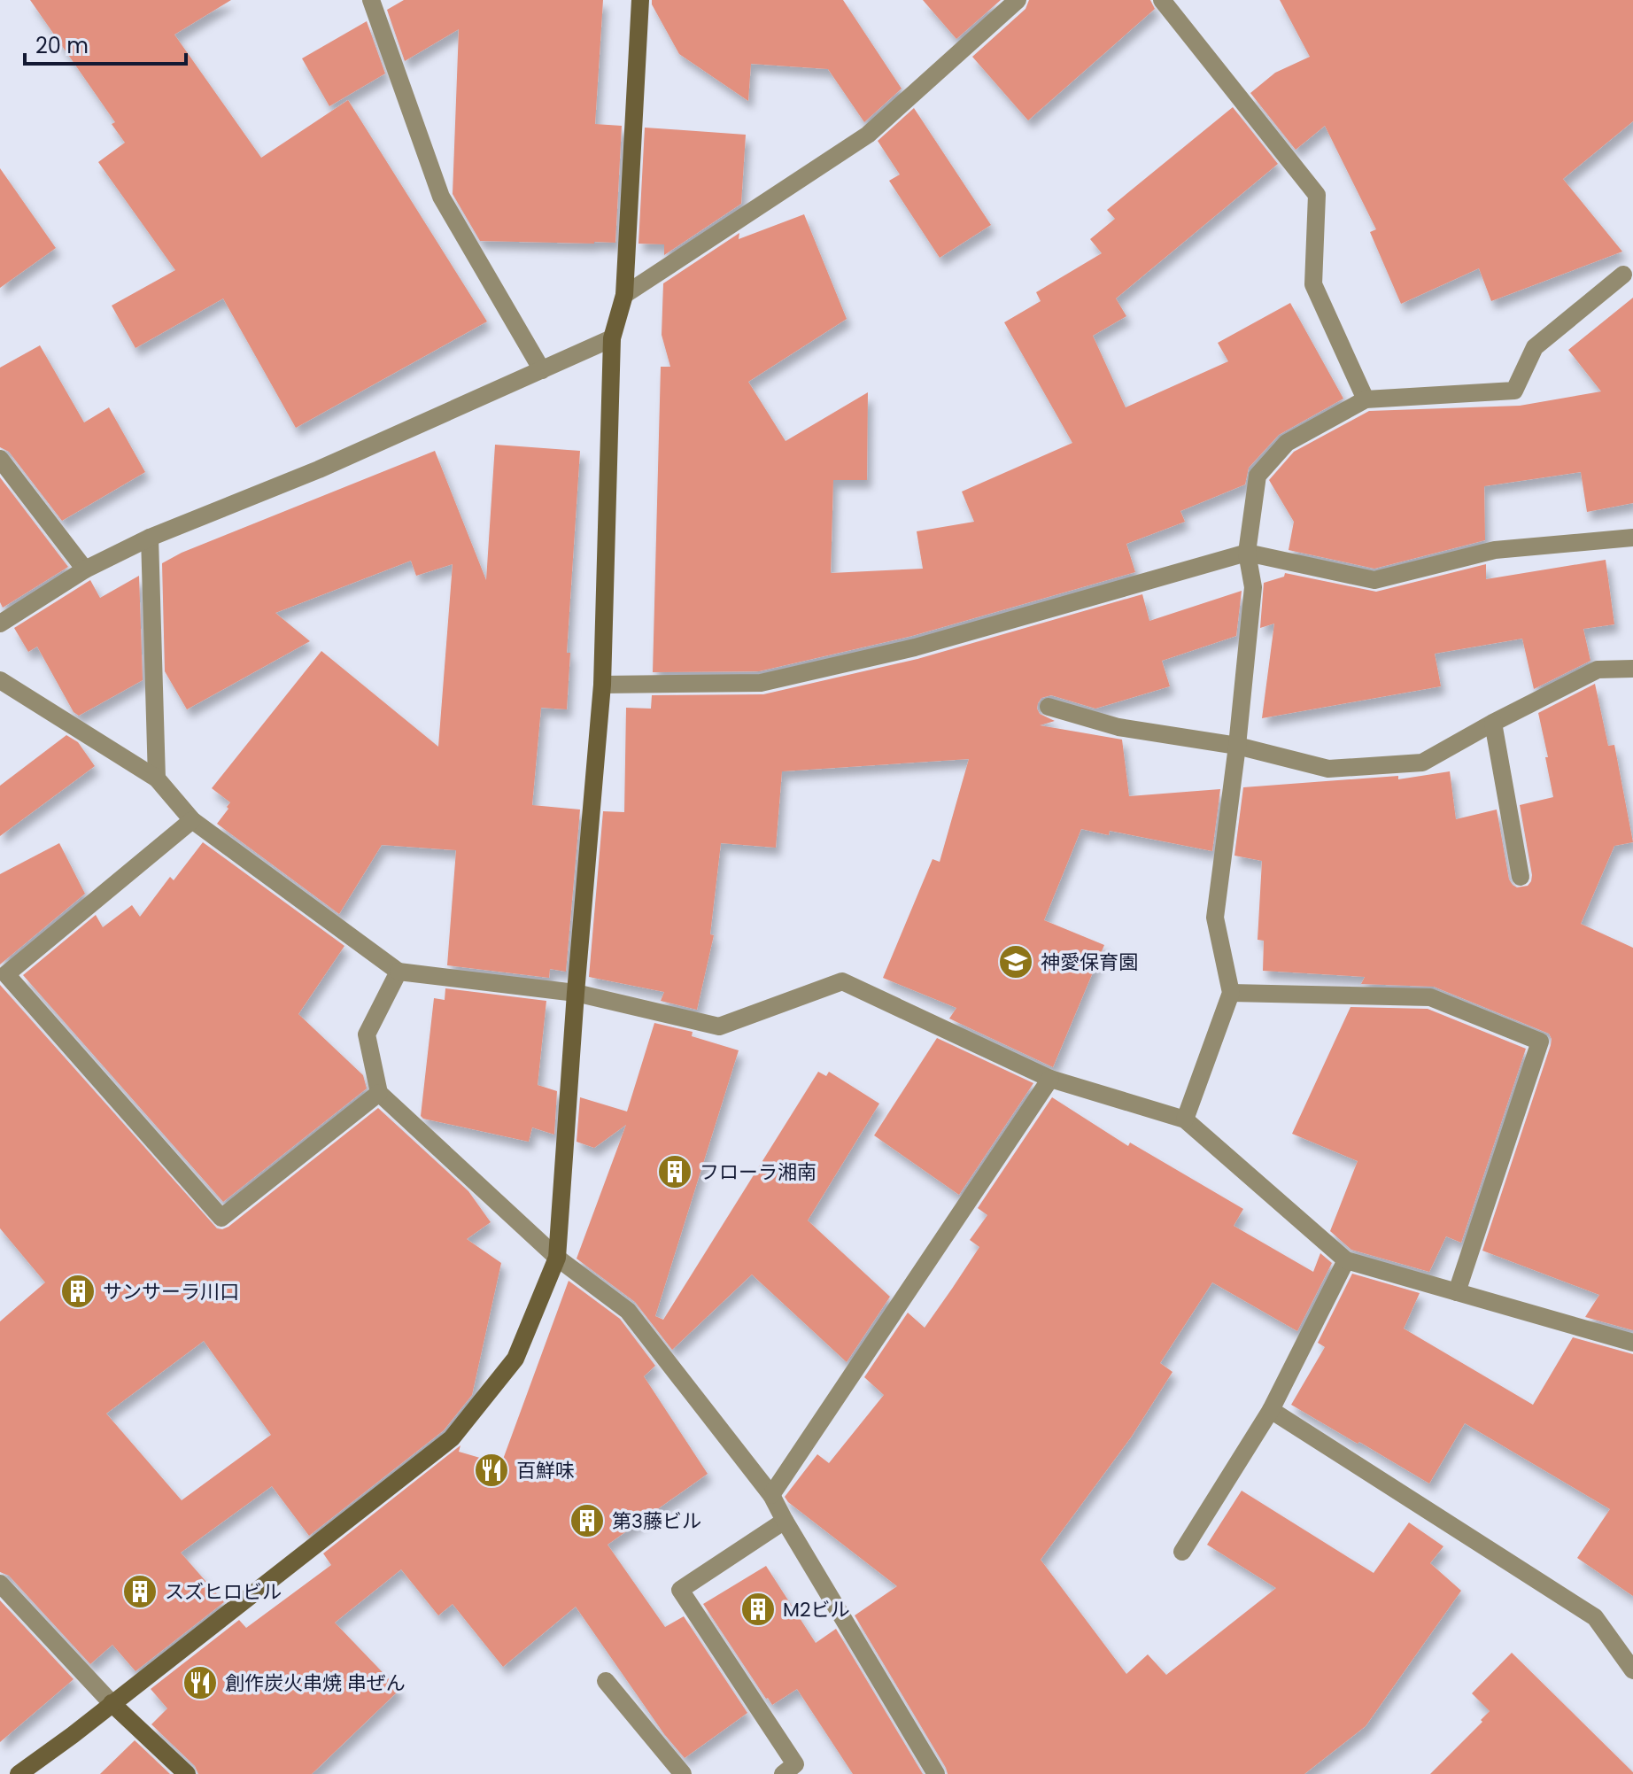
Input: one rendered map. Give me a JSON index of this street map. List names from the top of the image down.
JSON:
{
  "places": {
    "school or university": ["神愛保育園"],
    "building": [
      "フローラ湘南",
      "サンサーラ川口",
      "第3藤ビル",
      "スズヒロビル",
      "M2ビル"
    ],
    "restaurant": ["百鮮味", "創作炭火串焼 串ぜん"]
  },
  "scale_bar": "20 m"
}
